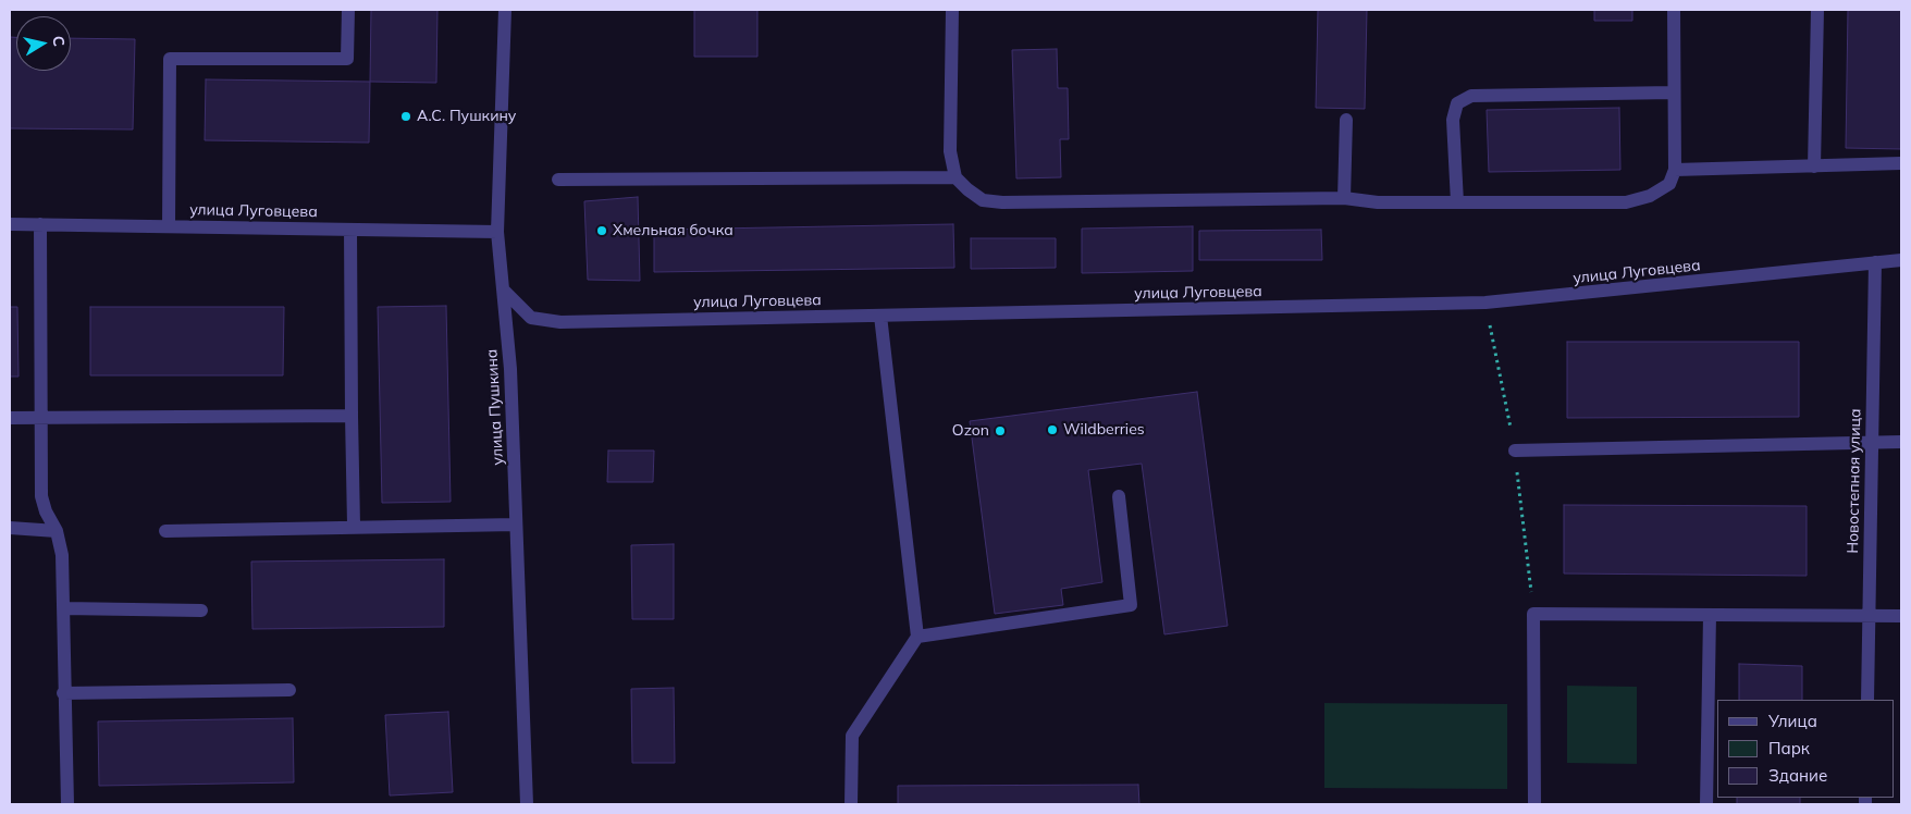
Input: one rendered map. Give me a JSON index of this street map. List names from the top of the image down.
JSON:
{
  "streets": {
    "street": ["улица Луговцева", "улица Пушкина", "Новостепная улица"]
  },
  "crossings": [
    ["улица Луговцева", "улица Пушкина"],
    ["улица Луговцева", "Новостепная улица"]
  ],
  "places": [
    "А.С. Пушкину",
    "Хмельная бочка",
    "Wildberries",
    "Ozon"
  ],
  "legend": ["Улица", "Парк", "Здание"],
  "north": "right"
}
